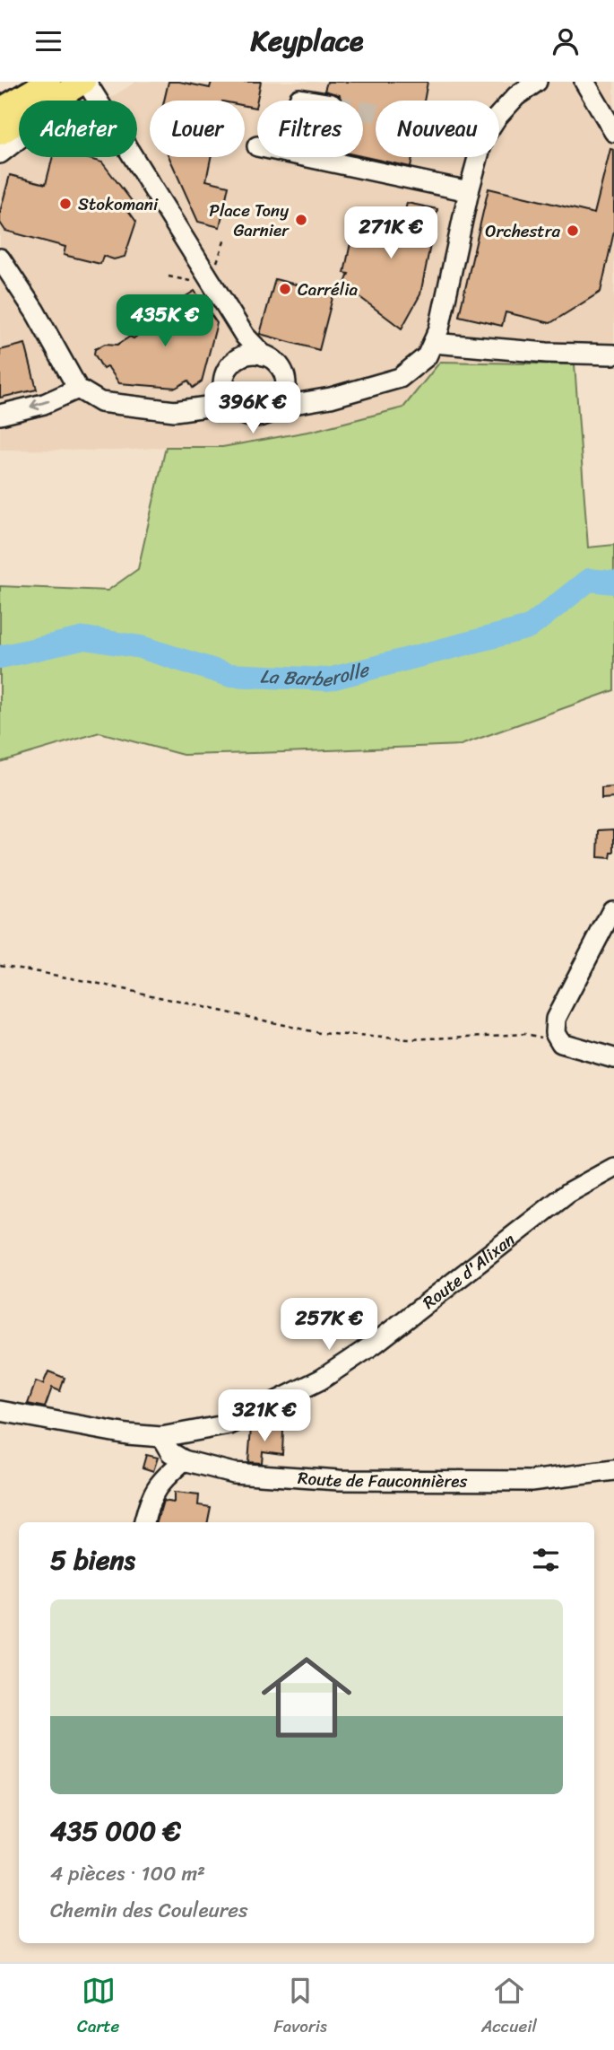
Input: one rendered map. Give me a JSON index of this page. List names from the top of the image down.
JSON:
{
  "streets": {
    "street": ["Route d'Alixan", "Route de Fauconnières"]
  },
  "water": ["La Barberolle"],
  "places": [
    "Stokomani",
    "Place Tony Garnier",
    "Orchestra",
    "Carrélia"
  ],
  "page": {
    "header": "Keyplace",
    "chip": [
      "Acheter",
      "Louer",
      "Filtres",
      "Nouveau"
    ],
    "price": [
      "271K €",
      "435K €",
      "396K €",
      "257K €",
      "321K €"
    ],
    "heading": "5 biens",
    "list": [
      {
        "name": "435 000 €",
        "note": "4 pièces · 100 m² · Chemin des Couleures"
      }
    ],
    "tabs": ["Carte", "Favoris", "Accueil"]
  }
}
